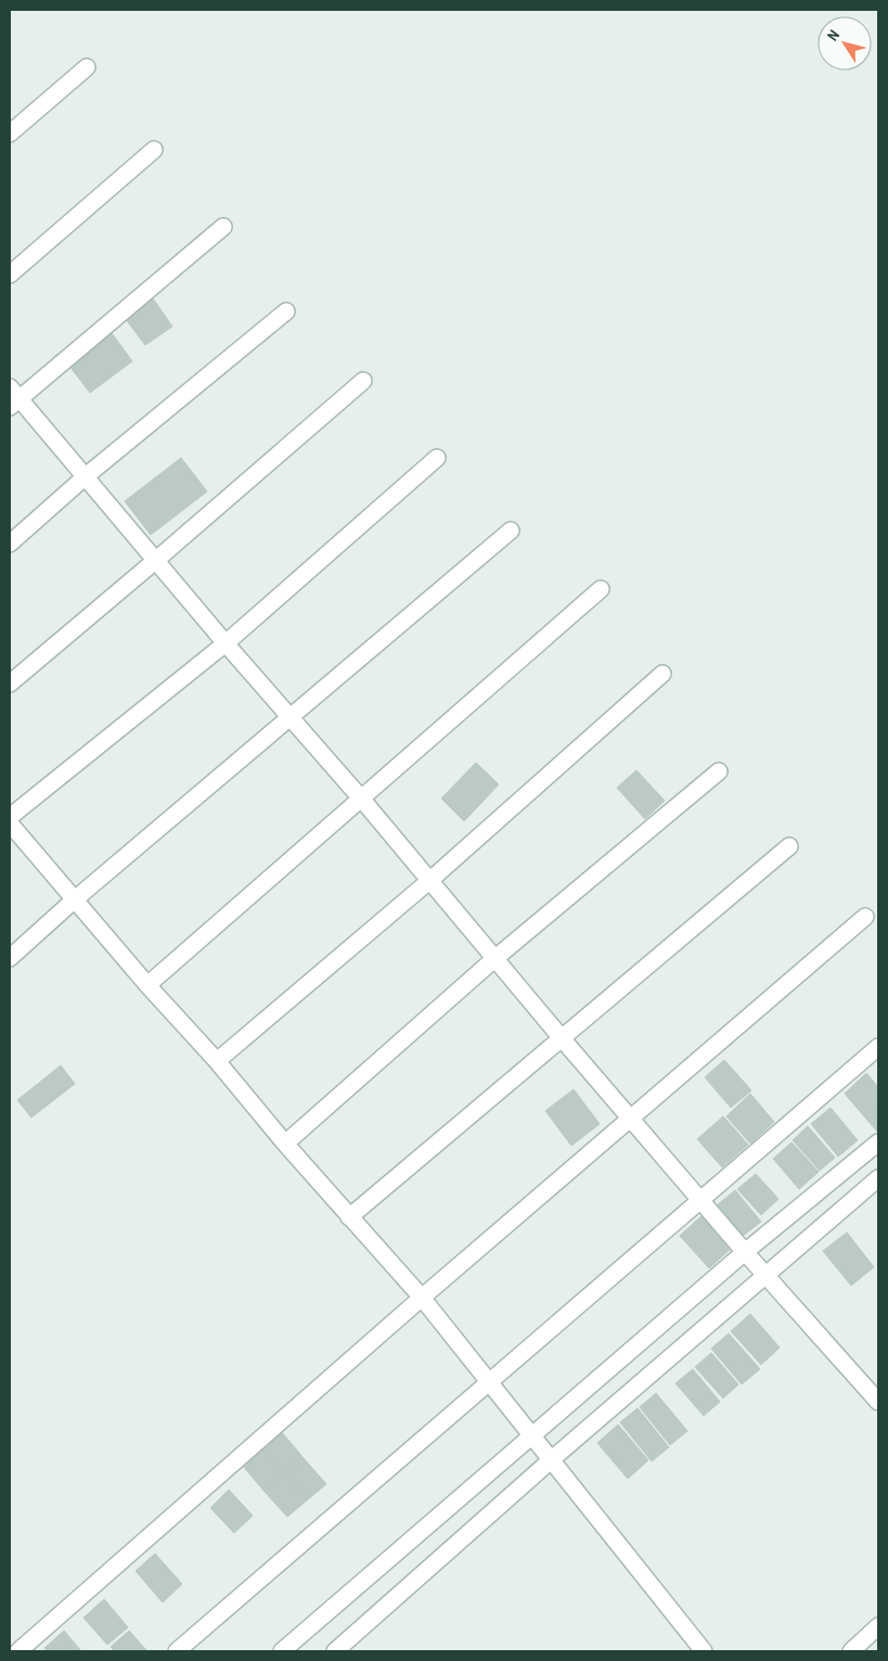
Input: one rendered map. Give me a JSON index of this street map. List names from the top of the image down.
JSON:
{
  "north": "top left"
}
